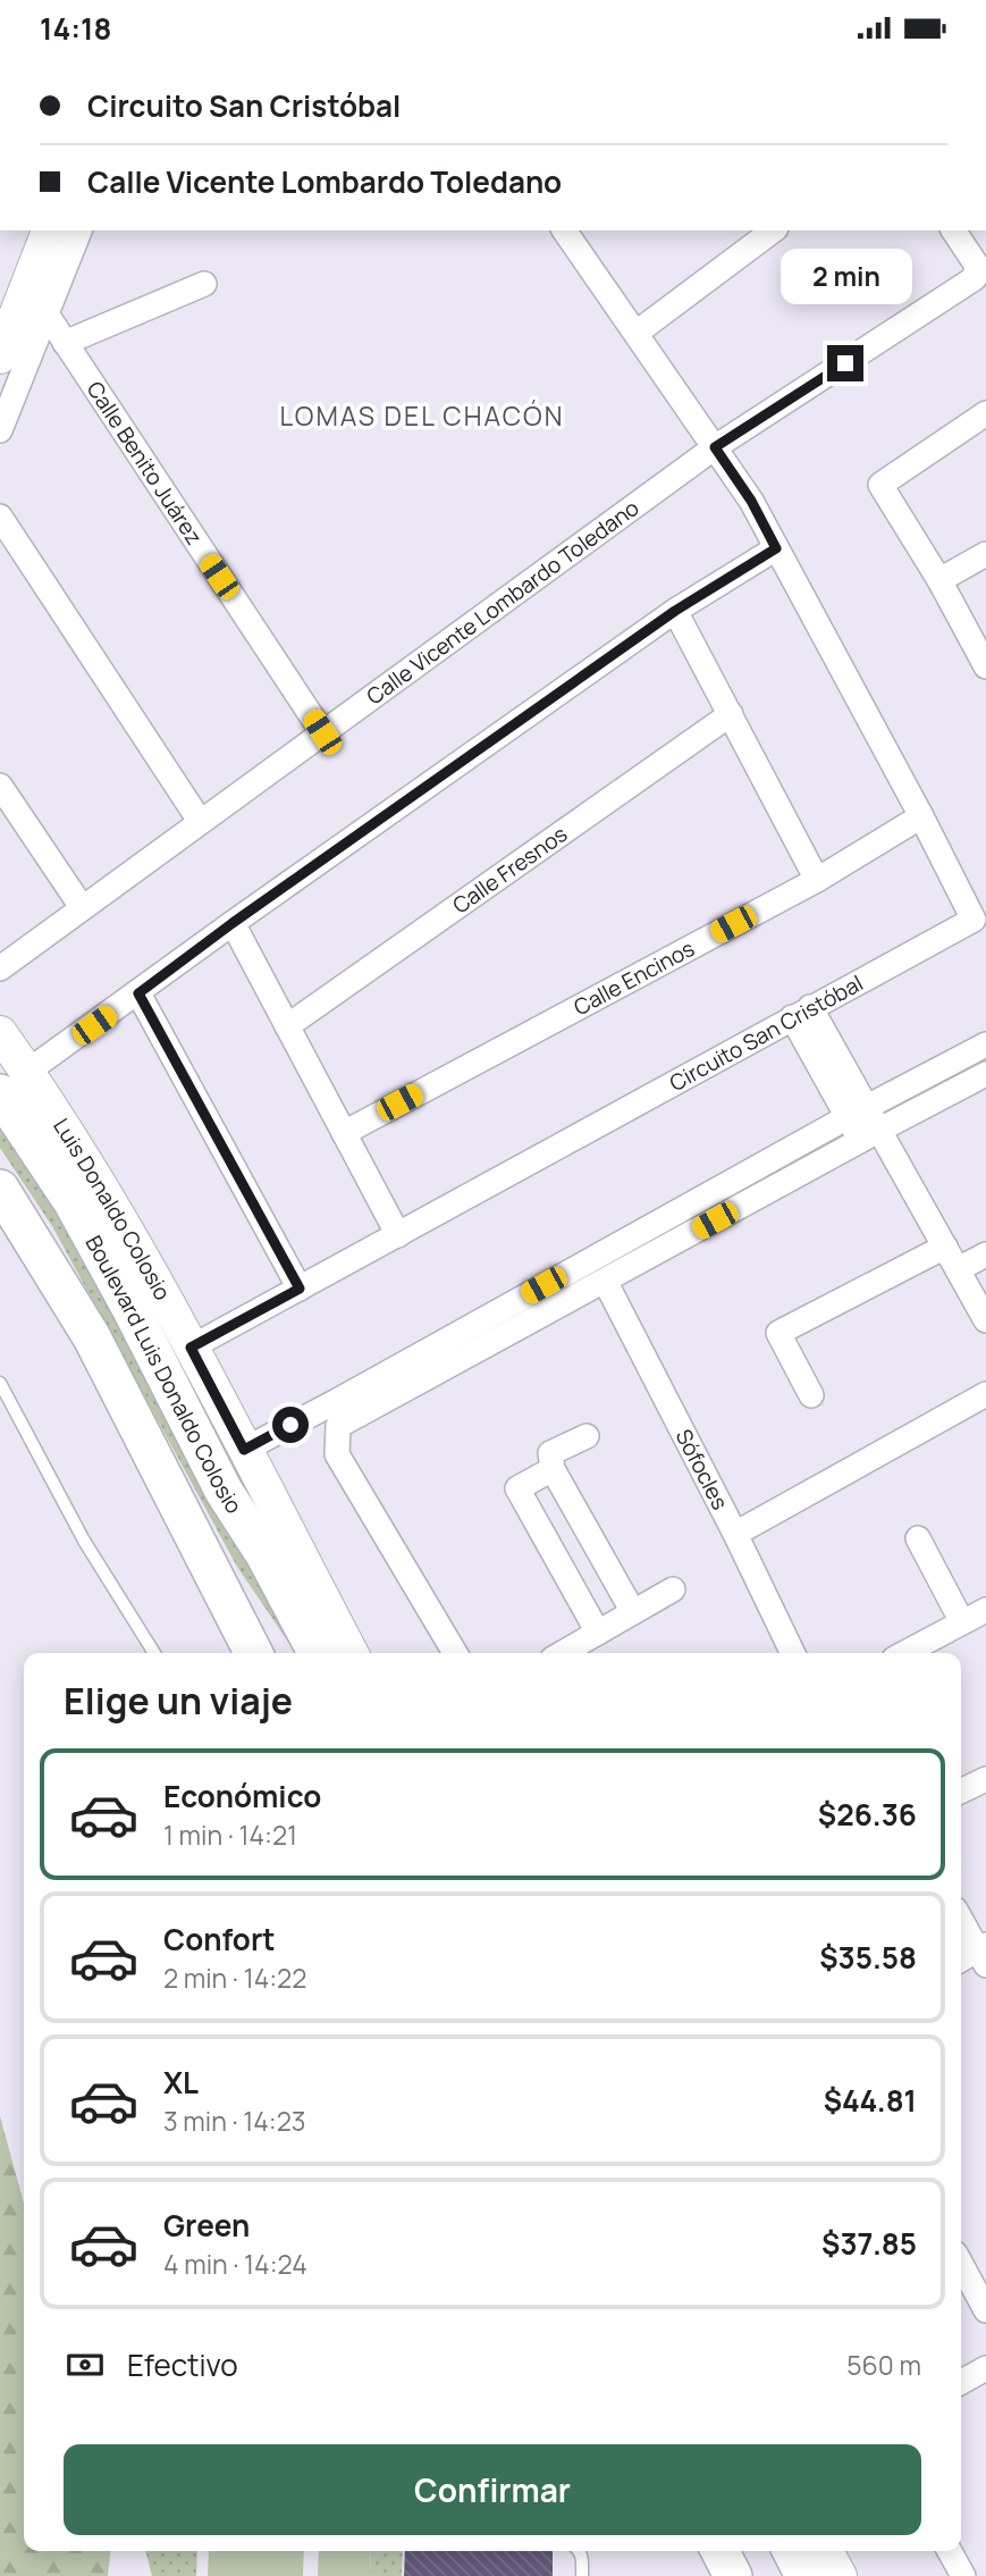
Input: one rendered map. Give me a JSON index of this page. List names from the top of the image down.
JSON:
{
  "streets": {
    "main road": ["Boulevard Luis Donaldo Colosio"],
    "street": [
      "Calle Benito Juárez",
      "Calle Vicente Lombardo Toledano",
      "Calle Fresnos",
      "Calle Encinos",
      "Circuito San Cristóbal",
      "Luis Donaldo Colosio",
      "Sófocles"
    ]
  },
  "crossings": [
    ["Calle Benito Juárez", "Calle Vicente Lombardo Toledano"],
    ["Calle Vicente Lombardo Toledano", "Circuito San Cristóbal"],
    ["Calle Encinos", "Circuito San Cristóbal"],
    ["Circuito San Cristóbal", "Luis Donaldo Colosio"],
    ["Luis Donaldo Colosio", "Boulevard Luis Donaldo Colosio"]
  ],
  "districts": ["LOMAS DEL CHACÓN"],
  "page": {
    "status": "14:18",
    "banner": ["Circuito San Cristóbal", "Calle Vicente Lombardo Toledano"],
    "bubble": "2 min",
    "heading": "Elige un viaje",
    "list": [
      {
        "name": "Económico",
        "note": "1 min · 14:21",
        "value": "$26.36"
      },
      {
        "name": "Confort",
        "note": "2 min · 14:22",
        "value": "$35.58"
      },
      {
        "name": "XL",
        "note": "3 min · 14:23",
        "value": "$44.81"
      },
      {
        "name": "Green",
        "note": "4 min · 14:24",
        "value": "$37.85"
      }
    ],
    "pay": ["Efectivo", "560 m"],
    "buttons": "Confirmar"
  }
}
